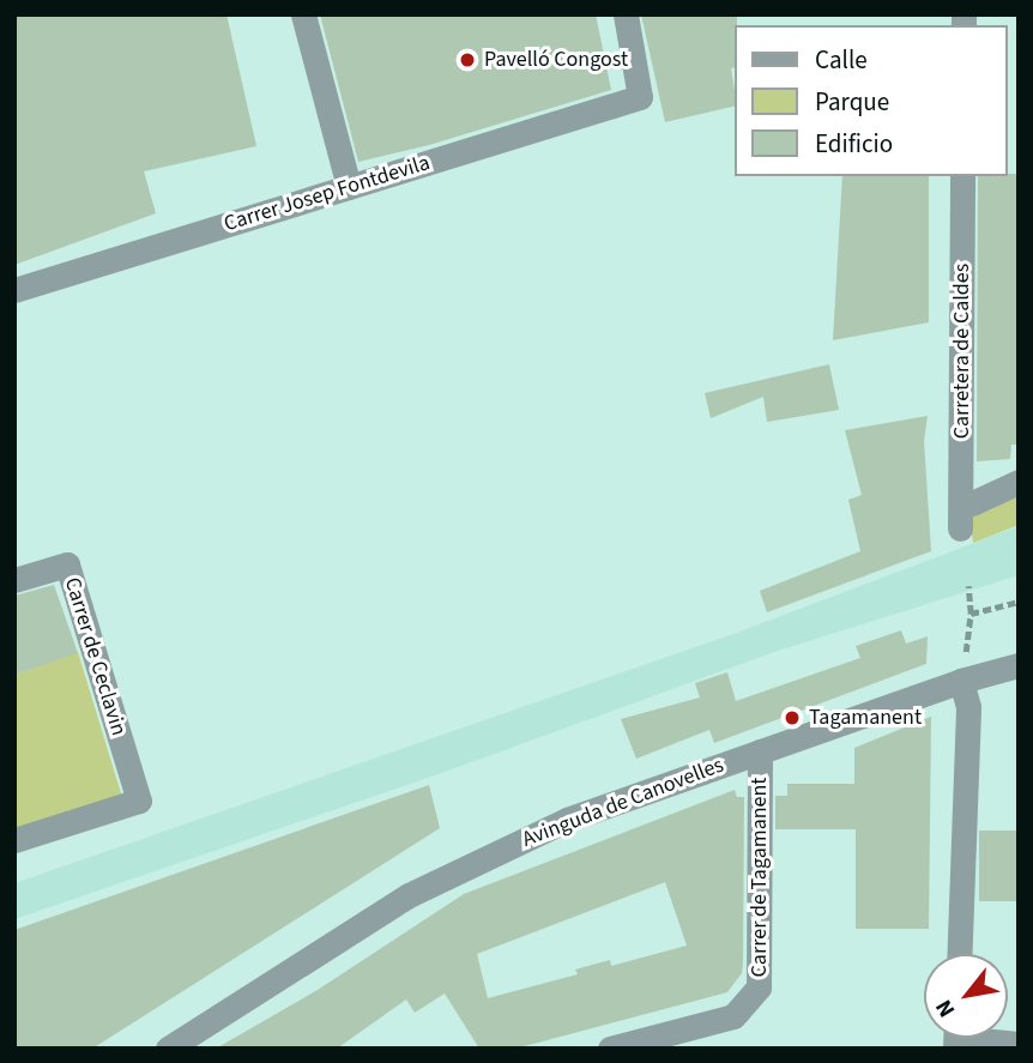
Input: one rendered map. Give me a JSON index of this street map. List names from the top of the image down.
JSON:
{
  "streets": {
    "street": [
      "Carrer Josep Fontdevila",
      "Carretera de Caldes",
      "Carrer de Ceclavin",
      "Avinguda de Canovelles",
      "Carrer de Tagamanent"
    ]
  },
  "crossings": [
    ["Avinguda de Canovelles", "Carrer de Tagamanent"]
  ],
  "places": ["Pavelló Congost", "Tagamanent"],
  "legend": ["Calle", "Parque", "Edificio"],
  "north": "bottom left"
}
